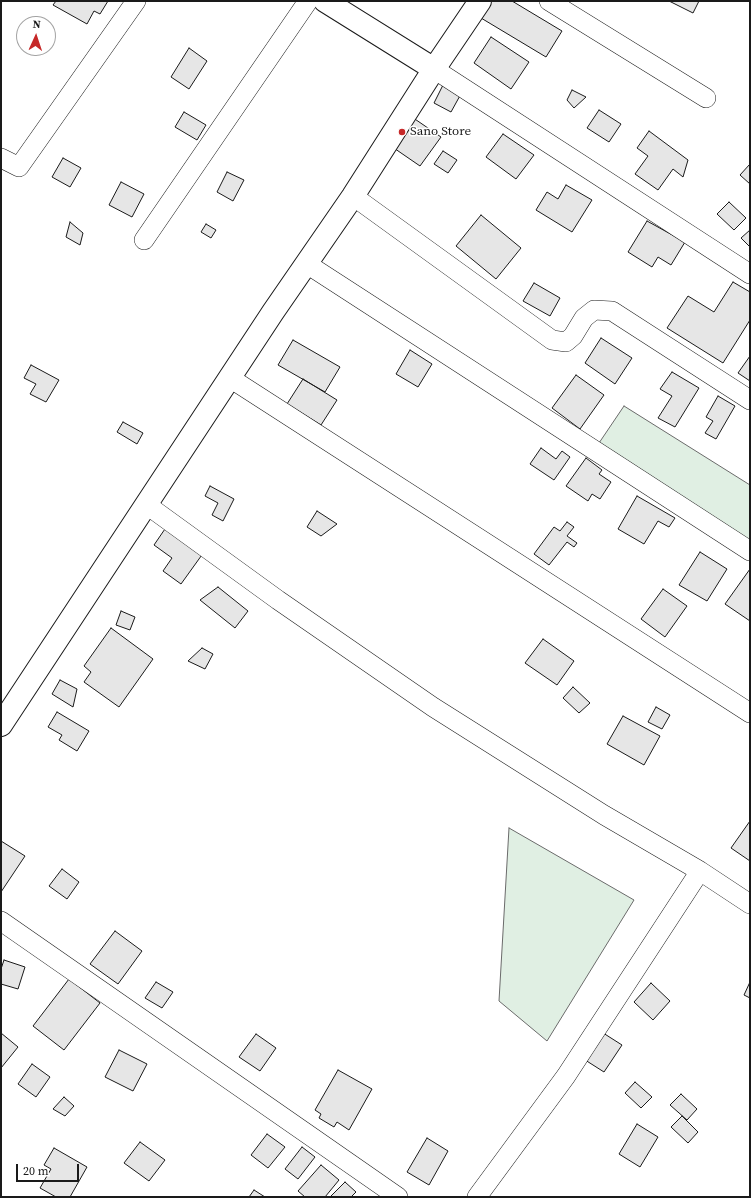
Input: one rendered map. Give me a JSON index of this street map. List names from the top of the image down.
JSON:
{
  "places": ["Sano Store"],
  "scale_bar": "20 m",
  "north": "top"
}
